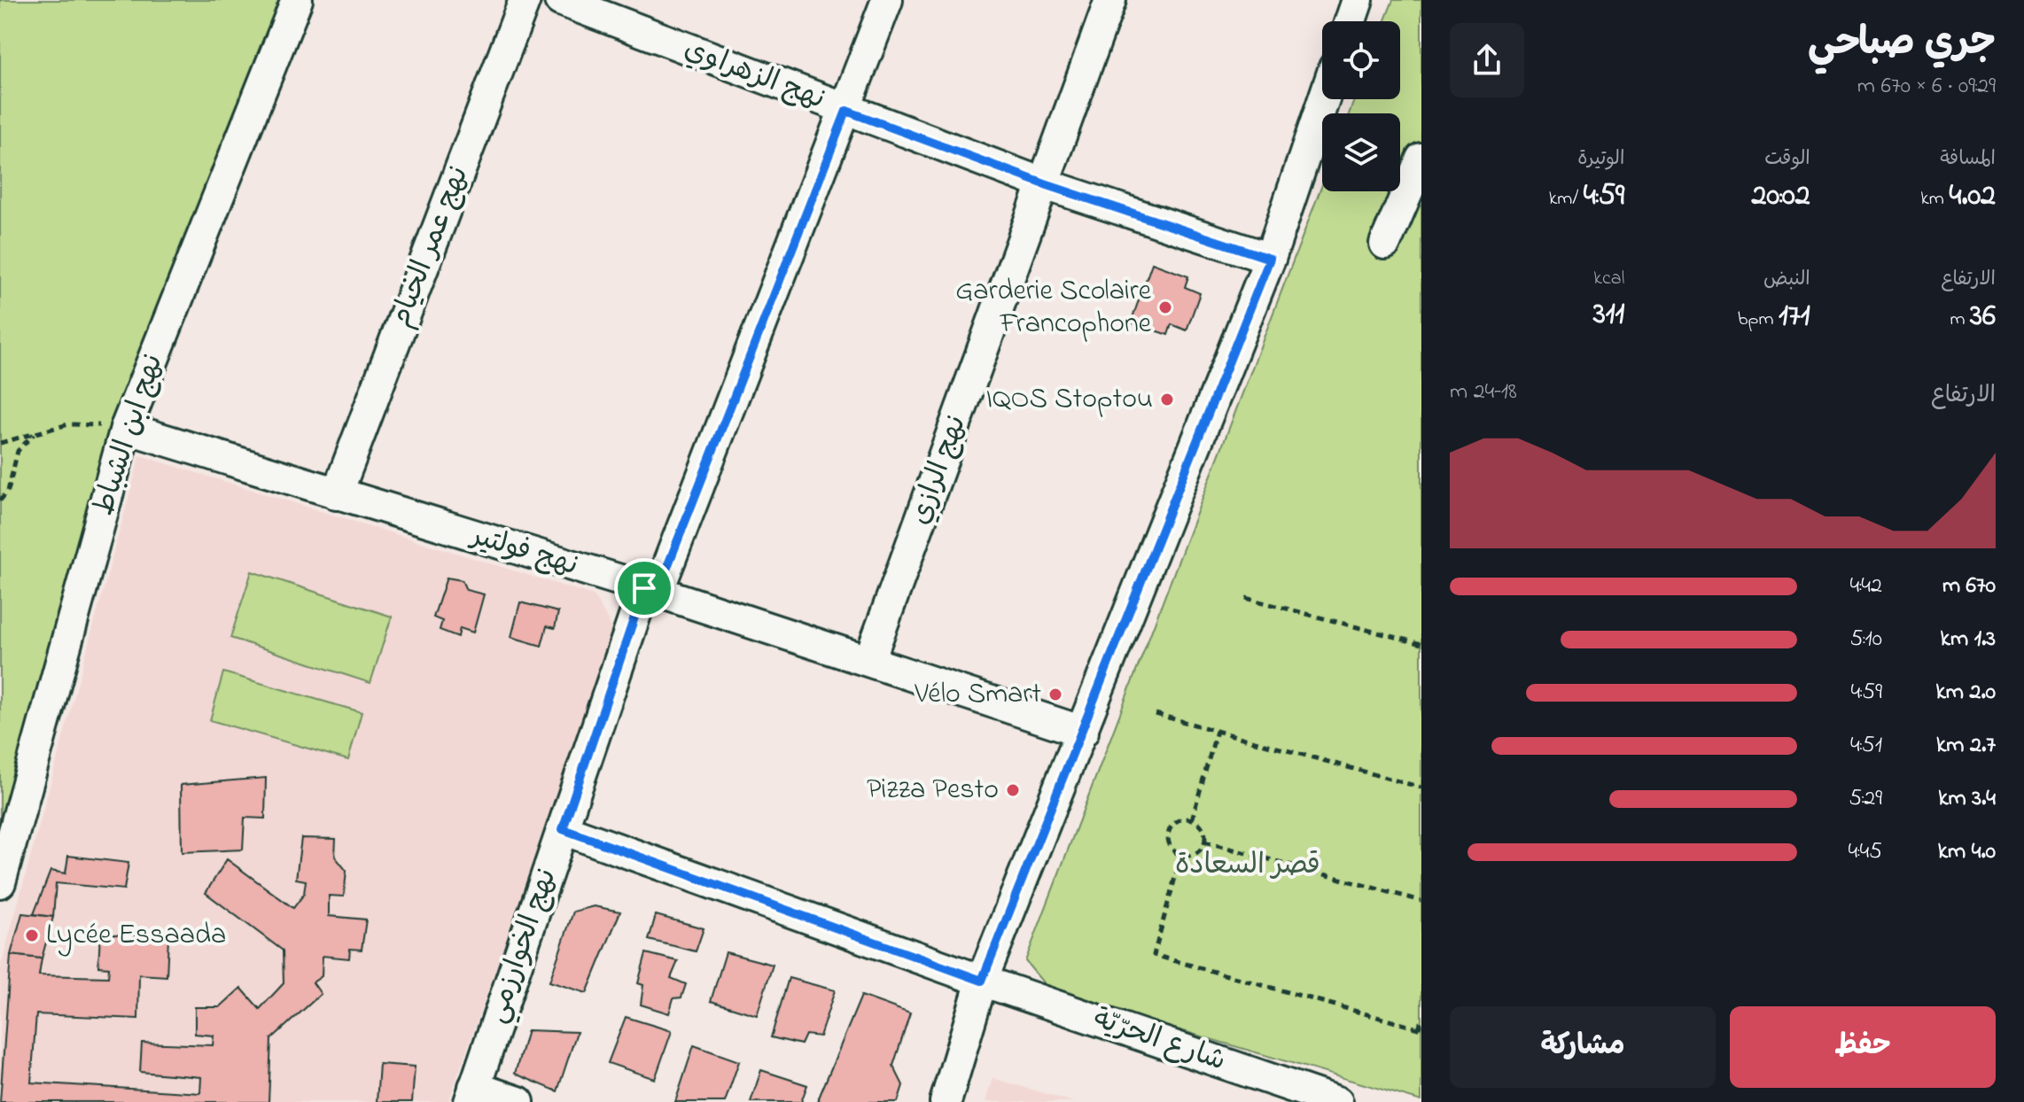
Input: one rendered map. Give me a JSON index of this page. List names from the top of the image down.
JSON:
{
  "streets": {
    "street": [
      "نهج الزهراوي",
      "نهج عمر الخيام",
      "نهج ابن الشباط",
      "نهج الرازي",
      "نهج فولتير",
      "نهج الخوارزمي",
      "شارع الحرّيّة"
    ]
  },
  "crossings": [
    ["نهج الزهراوي", "نهج الرازي"],
    ["نهج الزهراوي", "نهج الخوارزمي"],
    ["نهج عمر الخيام", "نهج فولتير"],
    ["نهج ابن الشباط", "نهج فولتير"],
    ["نهج الرازي", "نهج فولتير"],
    ["نهج فولتير", "نهج الخوارزمي"],
    ["نهج الخوارزمي", "شارع الحرّيّة"]
  ],
  "parks": ["قصر السعادة"],
  "places": [
    "Garderie Scolaire Francophone",
    "IQOS Stoptou",
    "Vélo Smart",
    "Pizza Pesto",
    "Lycée Essaada"
  ],
  "page": {
    "heading": ["جري صباحي", "09:29 · 6 × 670 m"],
    "stats": [
      ["المسافة", "4.02 km"],
      ["الوقت", "20:02"],
      ["الوتيرة", "4:59 /km"],
      ["الارتفاع", "36 m"],
      ["النبض", "171 bpm"],
      ["kcal", "311"]
    ],
    "chart": ["الارتفاع", "18–24 m"],
    "list": [
      {
        "name": "670 m",
        "note": "4:42"
      },
      {
        "name": "1.3 km",
        "note": "5:10"
      },
      {
        "name": "2.0 km",
        "note": "4:59"
      },
      {
        "name": "2.7 km",
        "note": "4:51"
      },
      {
        "name": "3.4 km",
        "note": "5:29"
      },
      {
        "name": "4.0 km",
        "note": "4:45"
      }
    ],
    "buttons": ["حفظ", "مشاركة"]
  }
}
